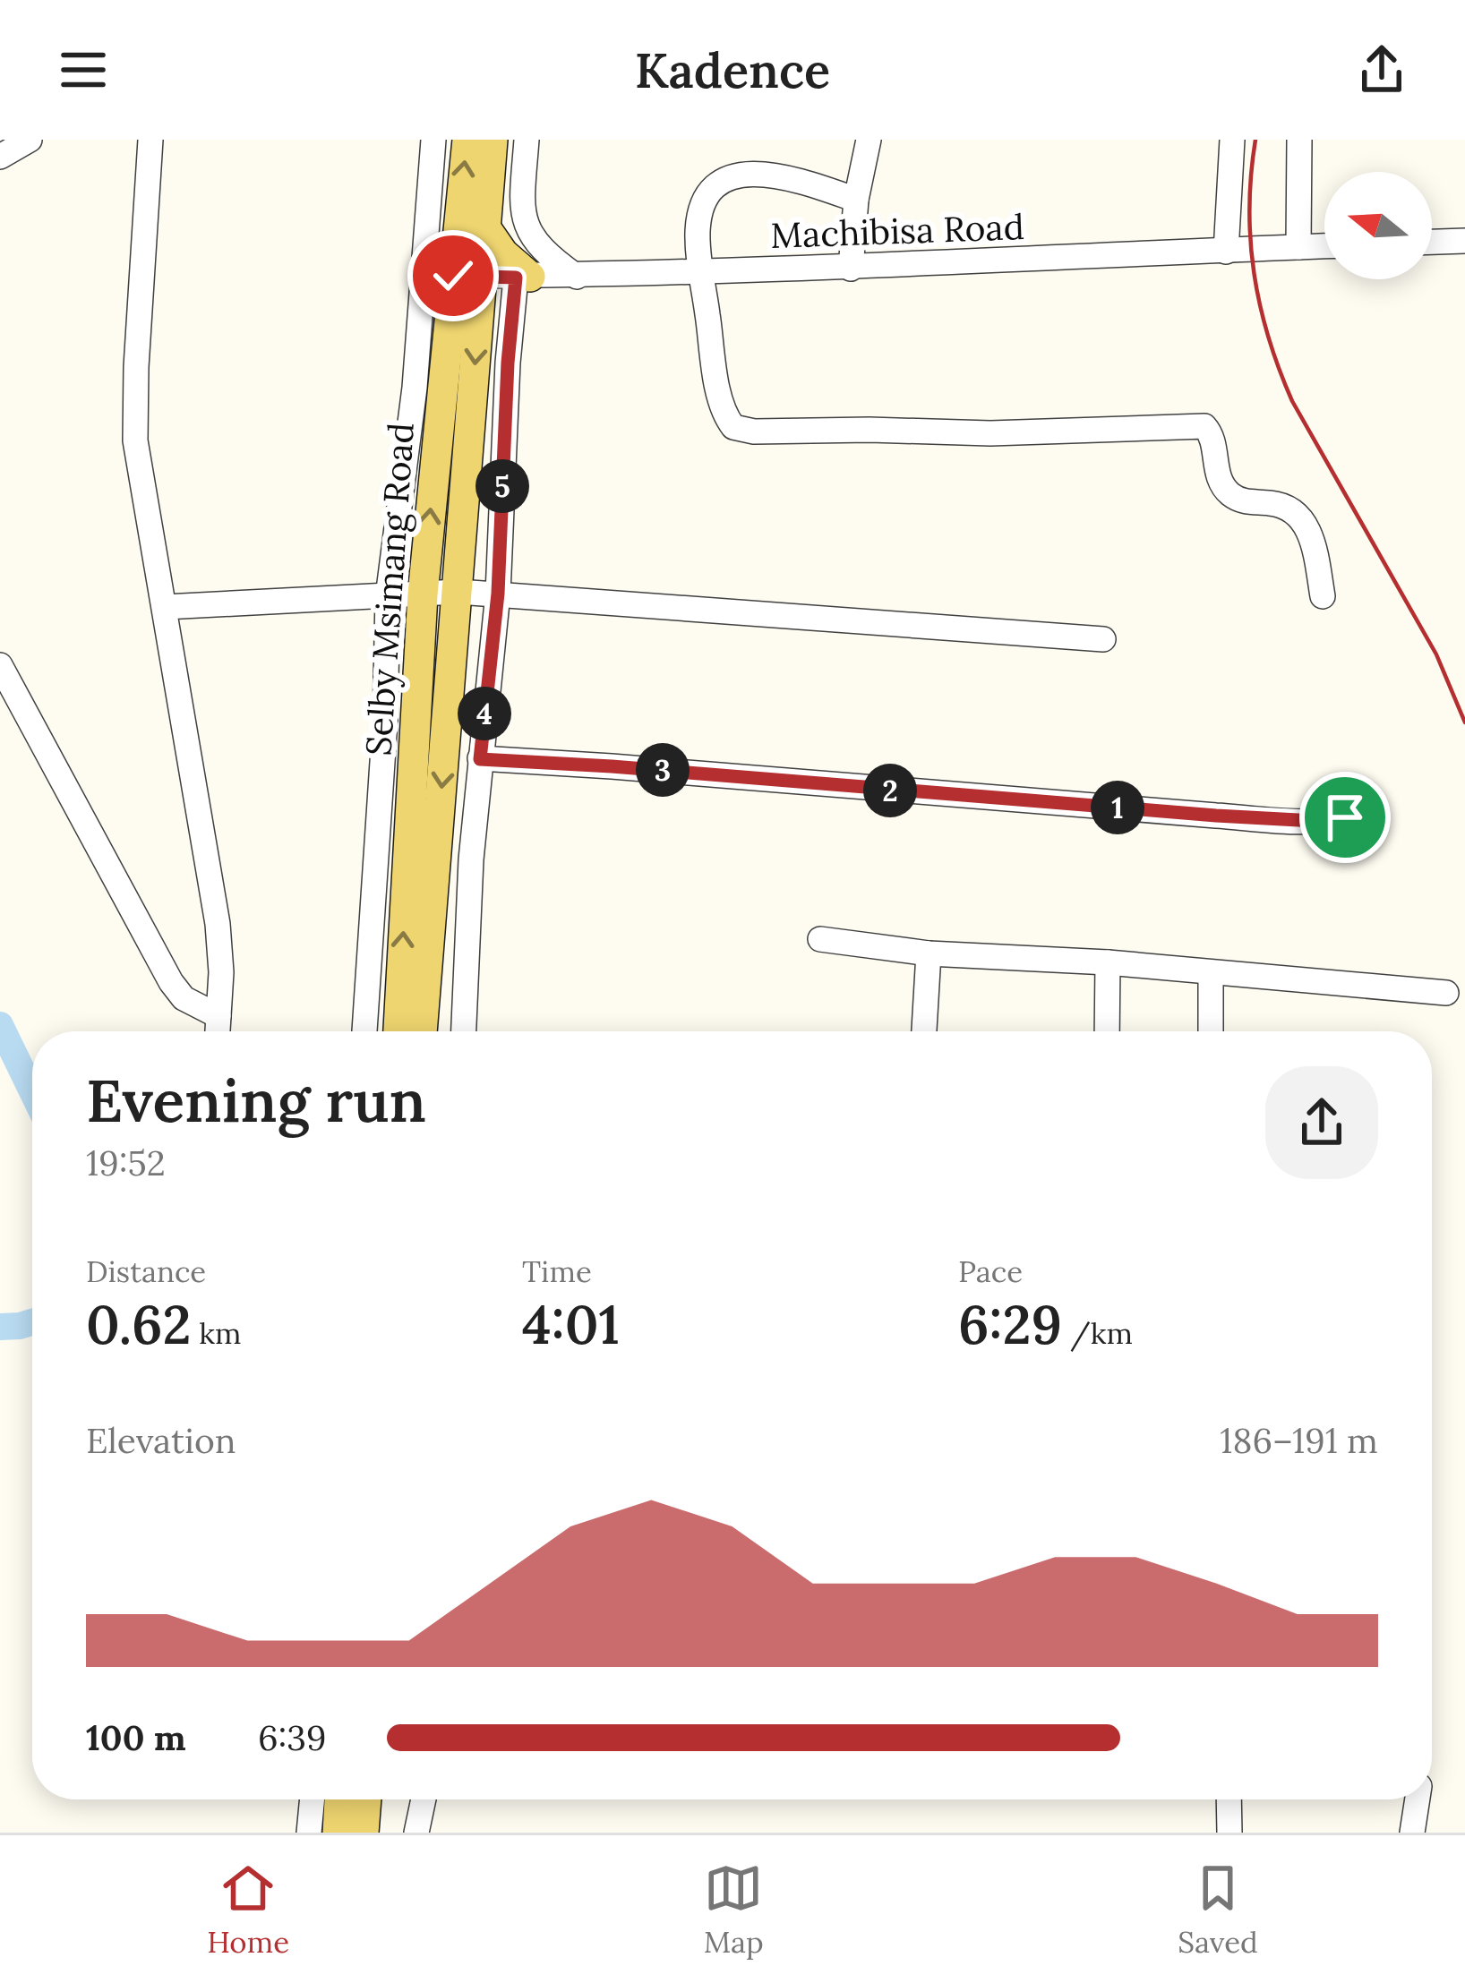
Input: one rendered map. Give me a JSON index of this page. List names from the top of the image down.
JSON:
{
  "streets": {
    "main road": ["Selby Msimang Road"],
    "street": ["Machibisa Road"]
  },
  "crossings": [
    ["Machibisa Road", "Selby Msimang Road"]
  ],
  "north": "left",
  "page": {
    "header": "Kadence",
    "pins": [
      "5",
      "4",
      "3",
      "2",
      "1"
    ],
    "heading": ["Evening run", "19:52"],
    "stats": [
      ["Distance", "0.62 km"],
      ["Time", "4:01"],
      ["Pace", "6:29 /km"]
    ],
    "chart": ["Elevation", "186–191 m"],
    "list": [
      {
        "name": "100 m",
        "note": "6:39"
      }
    ],
    "tabs": ["Home", "Map", "Saved"]
  }
}
